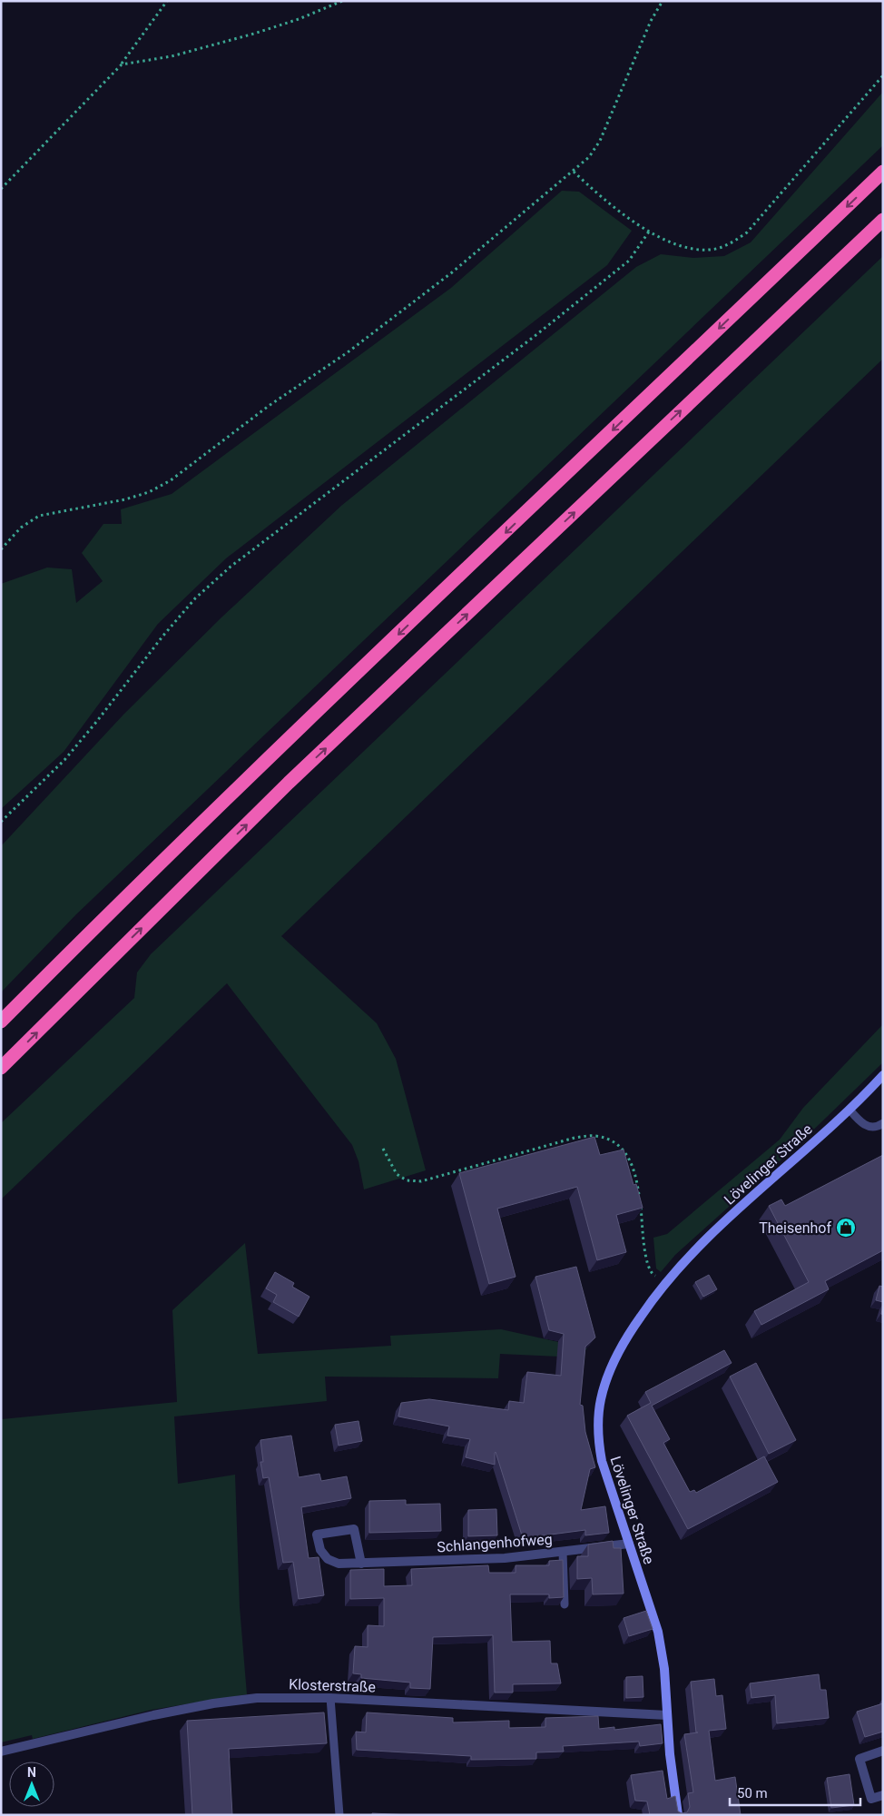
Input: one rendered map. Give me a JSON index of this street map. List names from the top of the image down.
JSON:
{
  "streets": {
    "street": ["Lövelinger Straße", "Schlangenhofweg", "Klosterstraße"]
  },
  "crossings": [
    ["Lövelinger Straße", "Schlangenhofweg"],
    ["Lövelinger Straße", "Klosterstraße"]
  ],
  "places": {
    "shop": ["Theisenhof"]
  },
  "scale_bar": "50 m",
  "north": "top"
}
